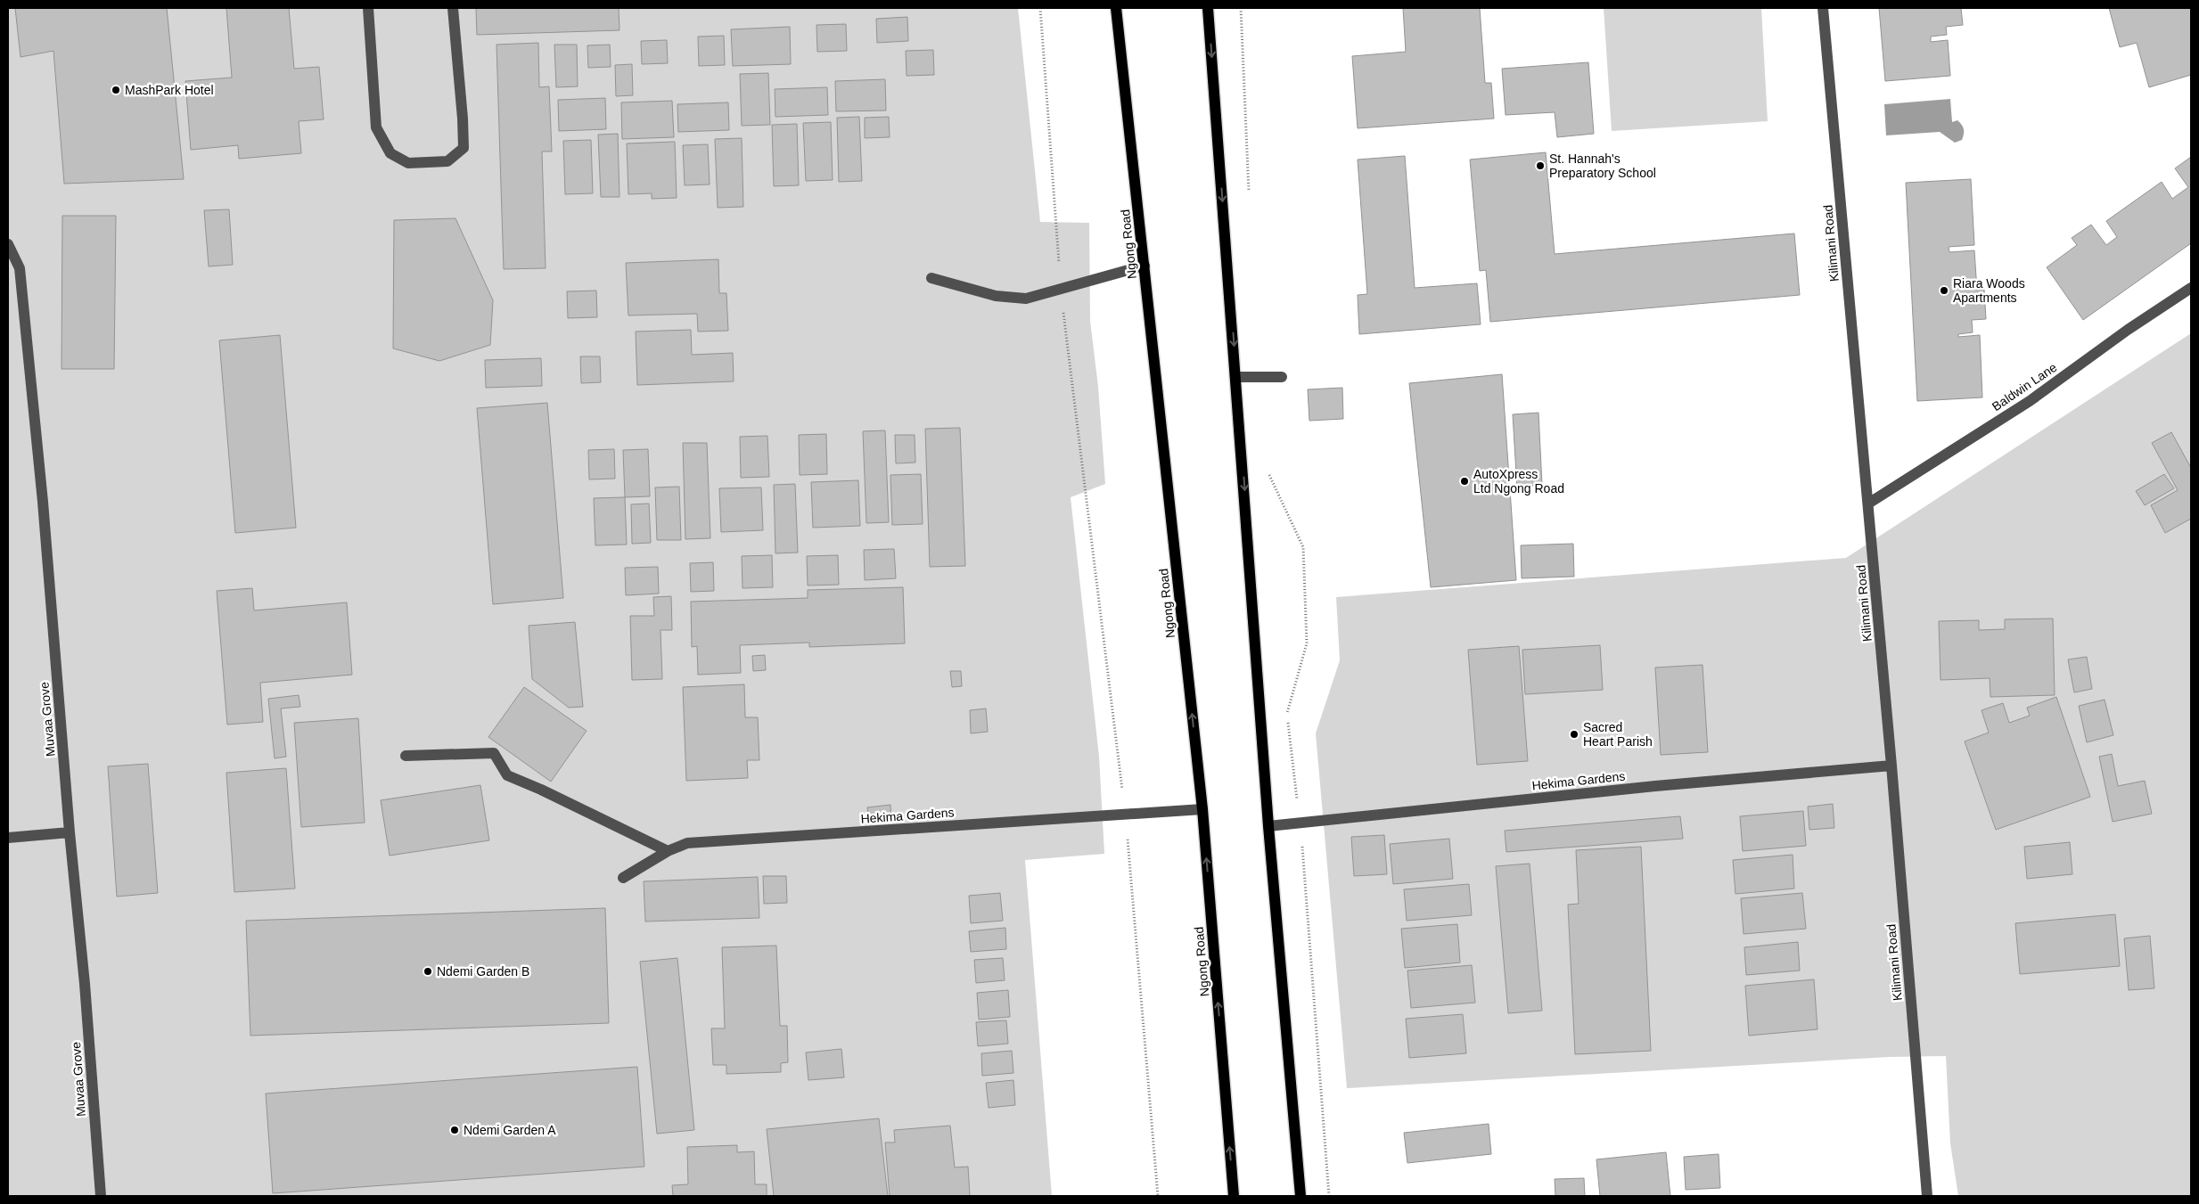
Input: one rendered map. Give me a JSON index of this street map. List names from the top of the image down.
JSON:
{
  "streets": {
    "main road": ["Ngong Road"],
    "street": [
      "Kilimani Road",
      "Baldwin Lane",
      "Muvaa Grove",
      "Hekima Gardens"
    ]
  },
  "crossings": [
    ["Kilimani Road", "Baldwin Lane"],
    ["Kilimani Road", "Hekima Gardens"],
    ["Ngong Road", "Hekima Gardens"]
  ],
  "places": [
    "MashPark Hotel",
    "St. Hannah's Preparatory School",
    "Riara Woods Apartments",
    "AutoXpress Ltd Ngong Road",
    "Sacred Heart Parish",
    "Ndemi Garden B",
    "Ndemi Garden A"
  ]
}
